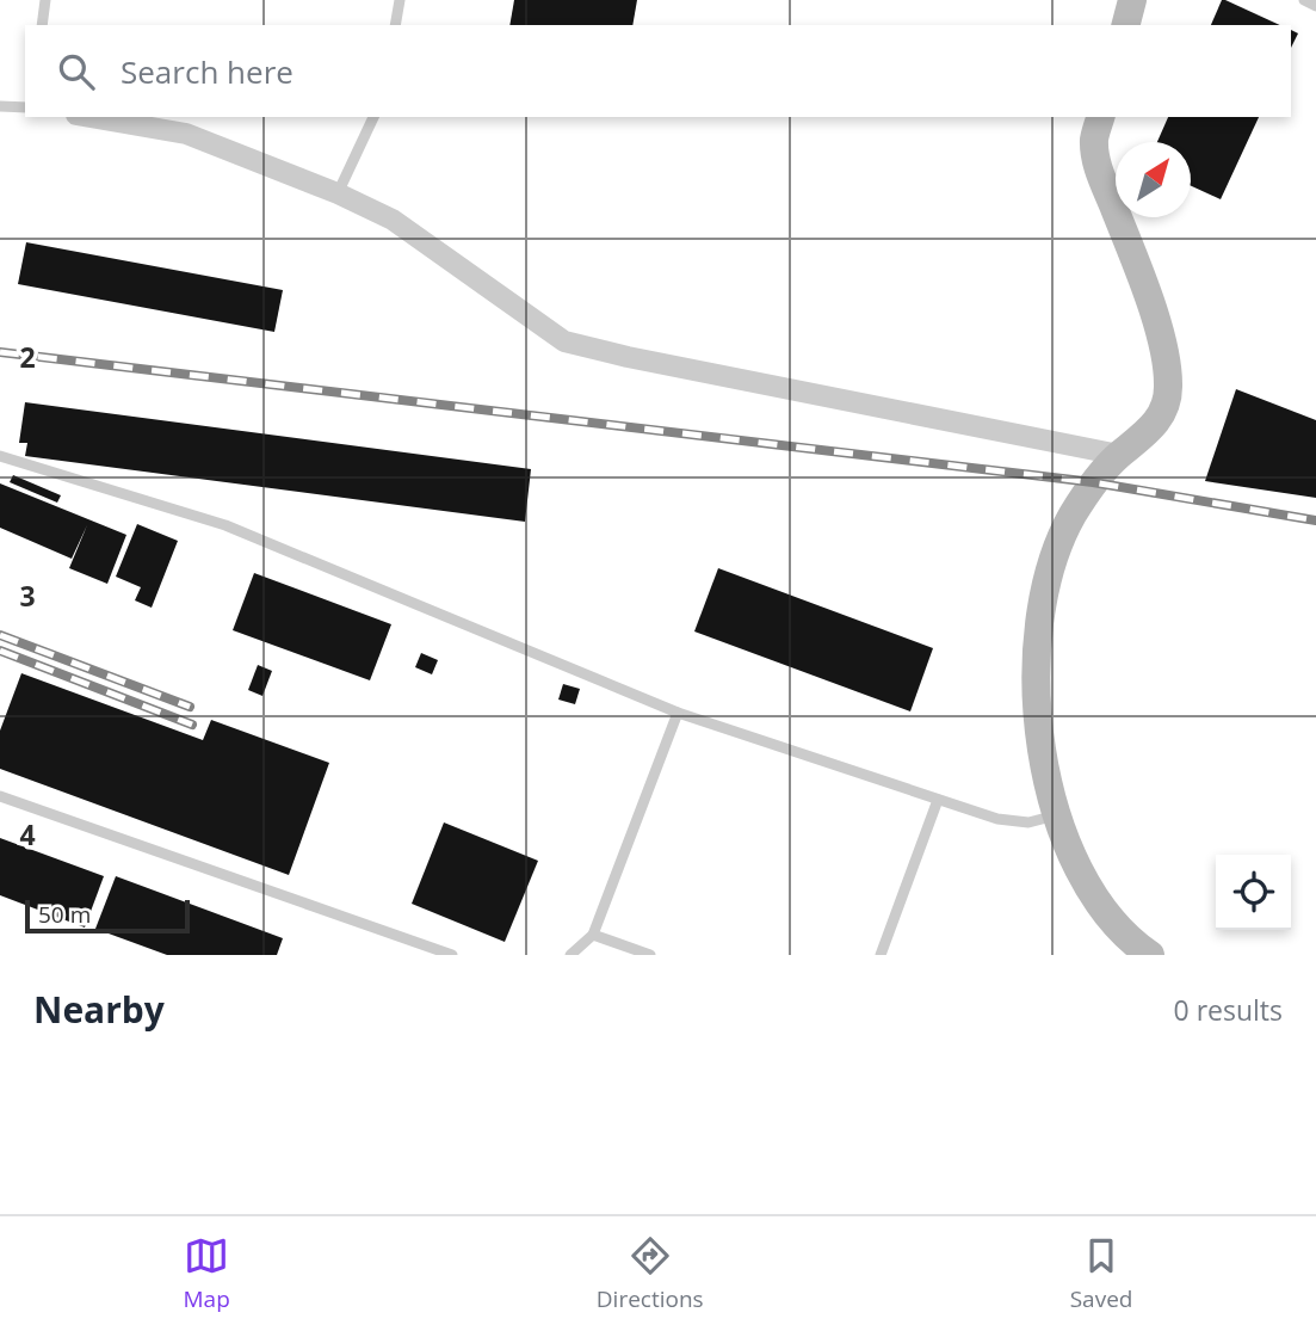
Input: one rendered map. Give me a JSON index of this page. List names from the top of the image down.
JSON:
{
  "scale_bar": "50 m",
  "north": "top right",
  "page": {
    "search": "Search here",
    "scale": "50 m",
    "heading": ["Nearby", "0 results"],
    "nav": ["Map", "Directions", "Saved"]
  },
  "grid": {
    "rows": ["2", "3", "4"]
  }
}
